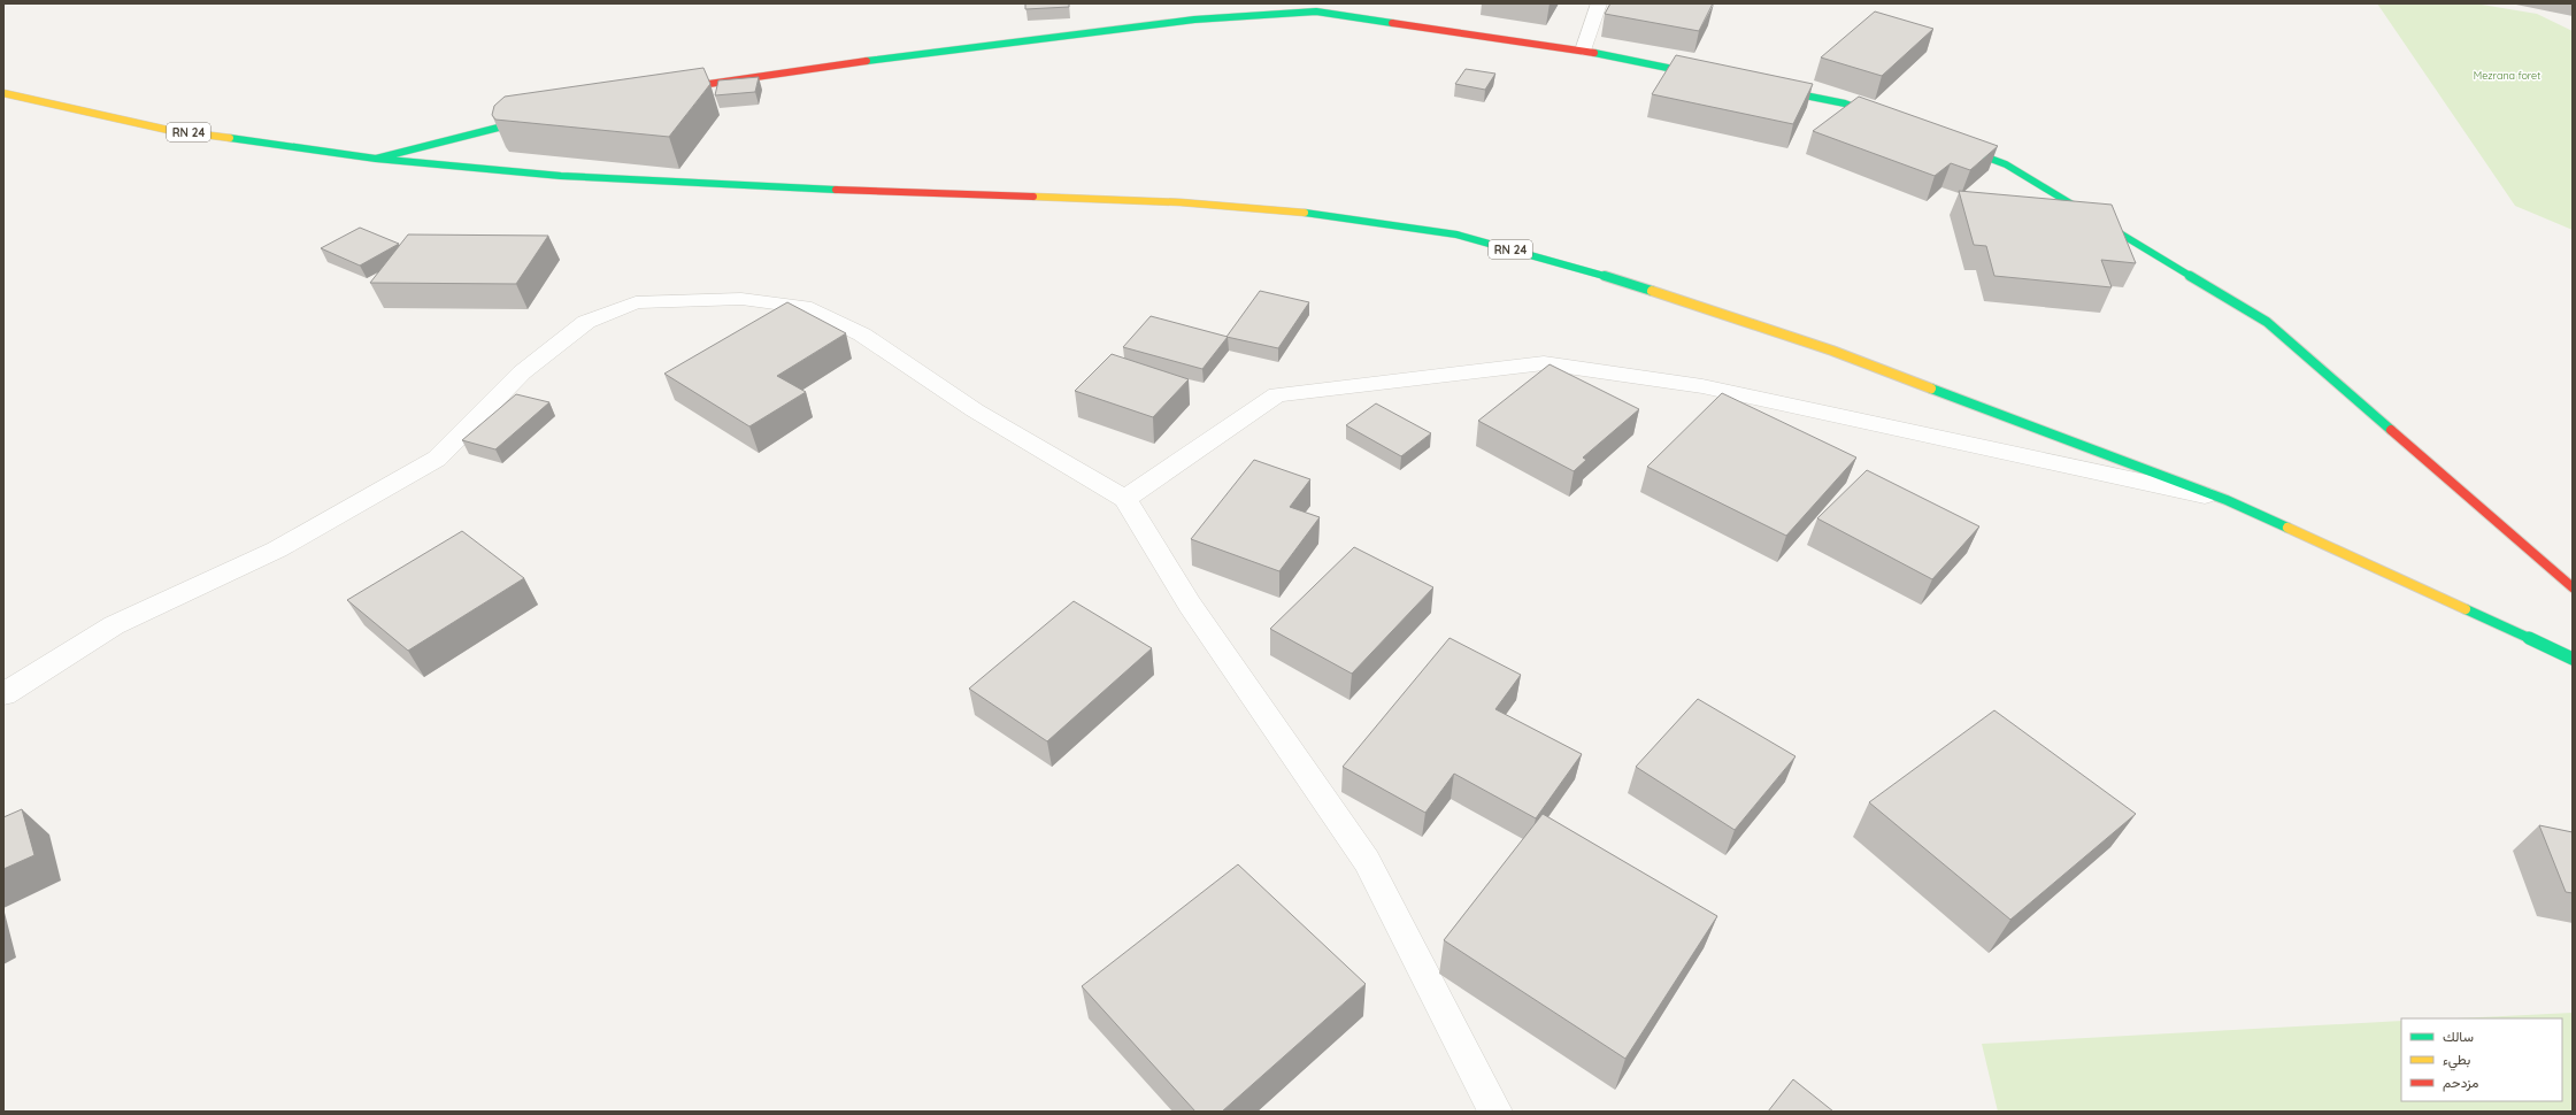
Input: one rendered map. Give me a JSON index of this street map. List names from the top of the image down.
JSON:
{
  "streets": {
    "main road": ["RN 24"]
  },
  "parks": ["Mezrana foret"],
  "legend": ["سالك", "بطيء", "مزدحم"]
}
